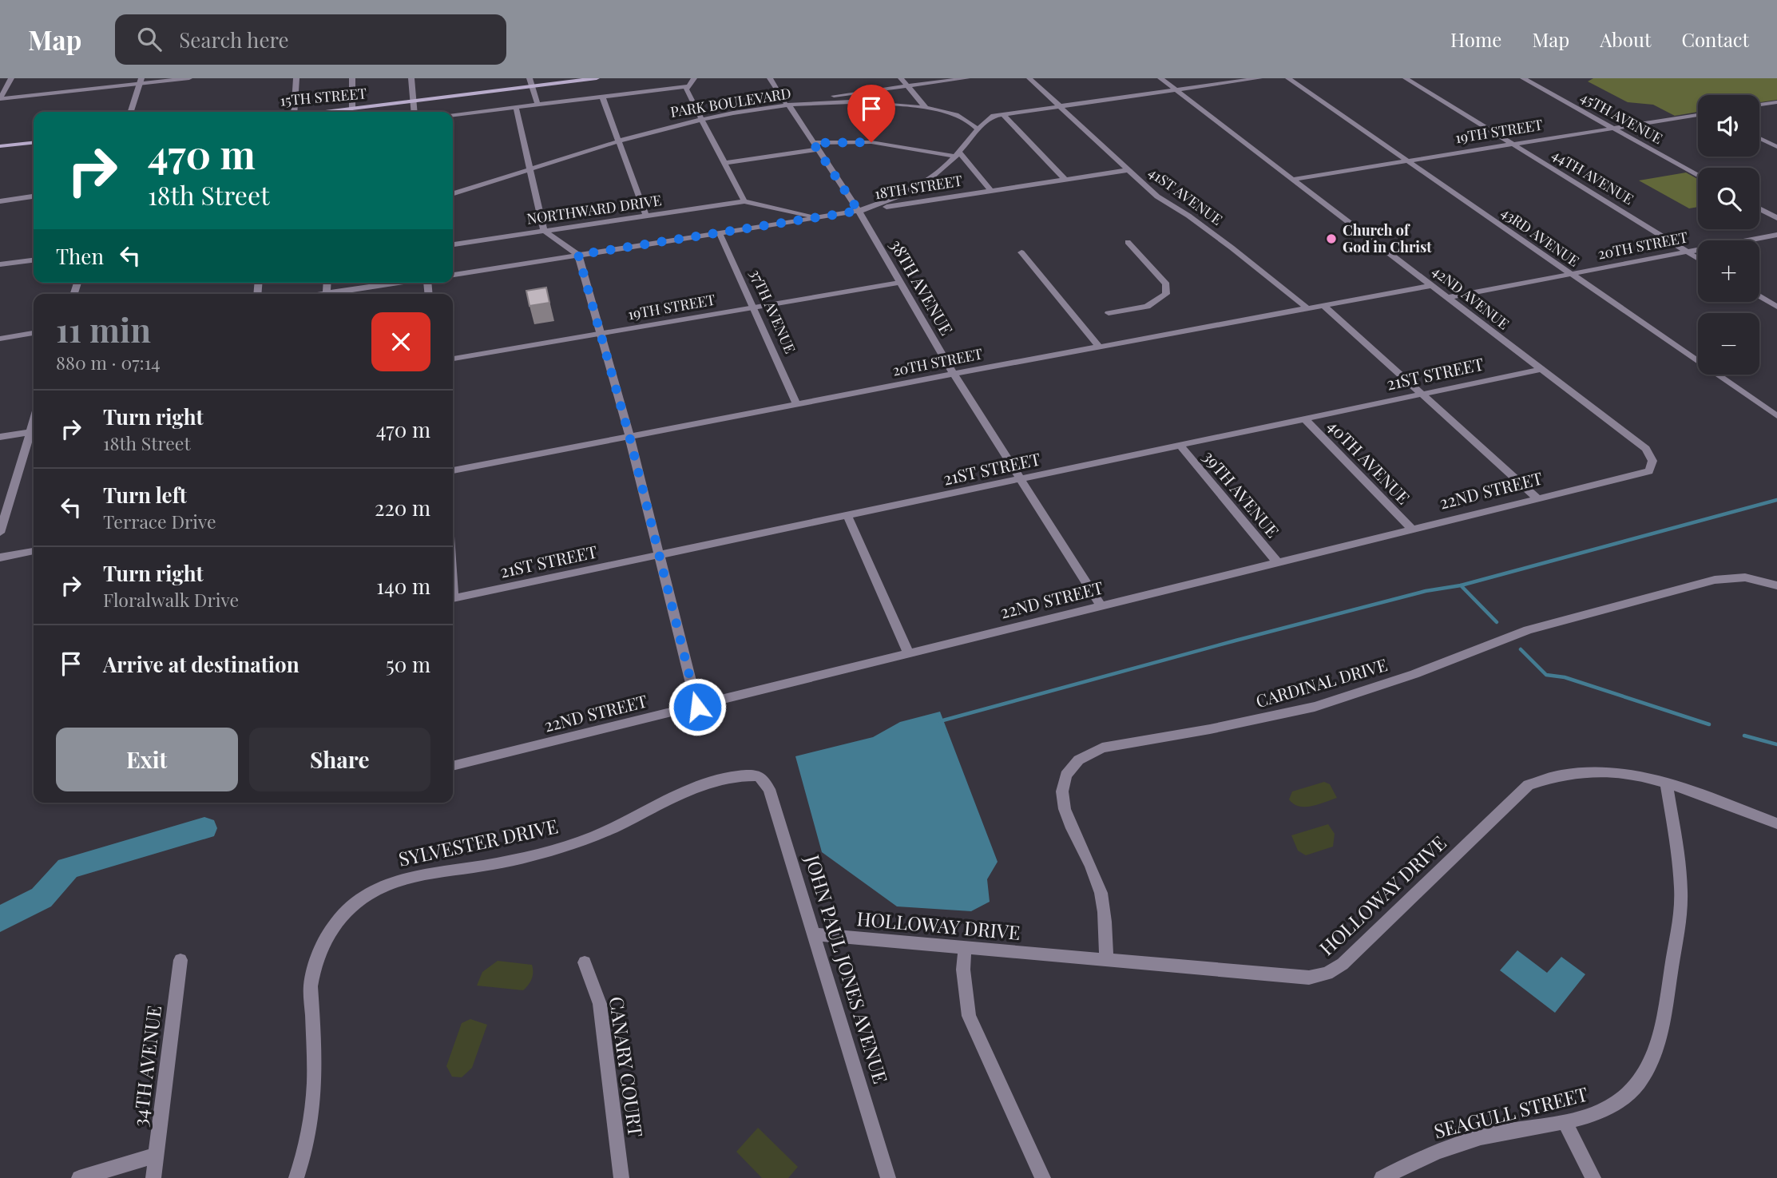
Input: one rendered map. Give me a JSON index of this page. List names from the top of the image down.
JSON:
{
  "streets": {
    "main road": ["15TH STREET"],
    "street": [
      "PARK BOULEVARD",
      "45TH AVENUE",
      "19TH STREET",
      "44TH AVENUE",
      "18TH STREET",
      "41ST AVENUE",
      "NORTHWARD DRIVE",
      "43RD AVENUE",
      "20TH STREET",
      "38TH AVENUE",
      "42ND AVENUE",
      "37TH AVENUE",
      "21ST STREET",
      "40TH AVENUE",
      "22ND STREET",
      "39TH AVENUE",
      "CARDINAL DRIVE",
      "SYLVESTER DRIVE",
      "HOLLOWAY DRIVE",
      "JOHN PAUL JONES AVENUE",
      "34TH AVENUE",
      "CANARY COURT",
      "SEAGULL STREET"
    ]
  },
  "crossings": [
    ["PARK BOULEVARD", "41ST AVENUE"],
    ["PARK BOULEVARD", "38TH AVENUE"],
    ["PARK BOULEVARD", "42ND AVENUE"],
    ["45TH AVENUE", "19TH STREET"],
    ["19TH STREET", "44TH AVENUE"],
    ["19TH STREET", "43RD AVENUE"],
    ["19TH STREET", "38TH AVENUE"],
    ["19TH STREET", "42ND AVENUE"],
    ["19TH STREET", "37TH AVENUE"],
    ["44TH AVENUE", "20TH STREET"],
    ["18TH STREET", "41ST AVENUE"],
    ["18TH STREET", "38TH AVENUE"],
    ["18TH STREET", "37TH AVENUE"],
    ["41ST AVENUE", "20TH STREET"],
    ["43RD AVENUE", "20TH STREET"],
    ["20TH STREET", "38TH AVENUE"],
    ["20TH STREET", "42ND AVENUE"],
    ["20TH STREET", "37TH AVENUE"],
    ["38TH AVENUE", "21ST STREET"],
    ["38TH AVENUE", "22ND STREET"],
    ["42ND AVENUE", "21ST STREET"],
    ["42ND AVENUE", "22ND STREET"],
    ["21ST STREET", "40TH AVENUE"],
    ["21ST STREET", "39TH AVENUE"],
    ["40TH AVENUE", "22ND STREET"],
    ["22ND STREET", "39TH AVENUE"],
    ["CARDINAL DRIVE", "HOLLOWAY DRIVE"],
    ["SYLVESTER DRIVE", "JOHN PAUL JONES AVENUE"],
    ["HOLLOWAY DRIVE", "JOHN PAUL JONES AVENUE"],
    ["HOLLOWAY DRIVE", "SEAGULL STREET"]
  ],
  "places": ["Church of God in Christ"],
  "page": {
    "header": "Map",
    "search": "Search here",
    "nav": [
      "Home",
      "Map",
      "About",
      "Contact"
    ],
    "map_buttons": ["+", "−"],
    "turn": ["470 m", "18th Street"],
    "then": "Then",
    "heading": ["11 min", "880 m · 07:14"],
    "list": [
      {
        "name": "Turn right",
        "note": "18th Street",
        "value": "470 m"
      },
      {
        "name": "Turn left",
        "note": "Terrace Drive",
        "value": "220 m"
      },
      {
        "name": "Turn right",
        "note": "Floralwalk Drive",
        "value": "140 m"
      },
      {
        "name": "Arrive at destination",
        "value": "50 m"
      }
    ],
    "buttons": ["Exit", "Share"]
  }
}
